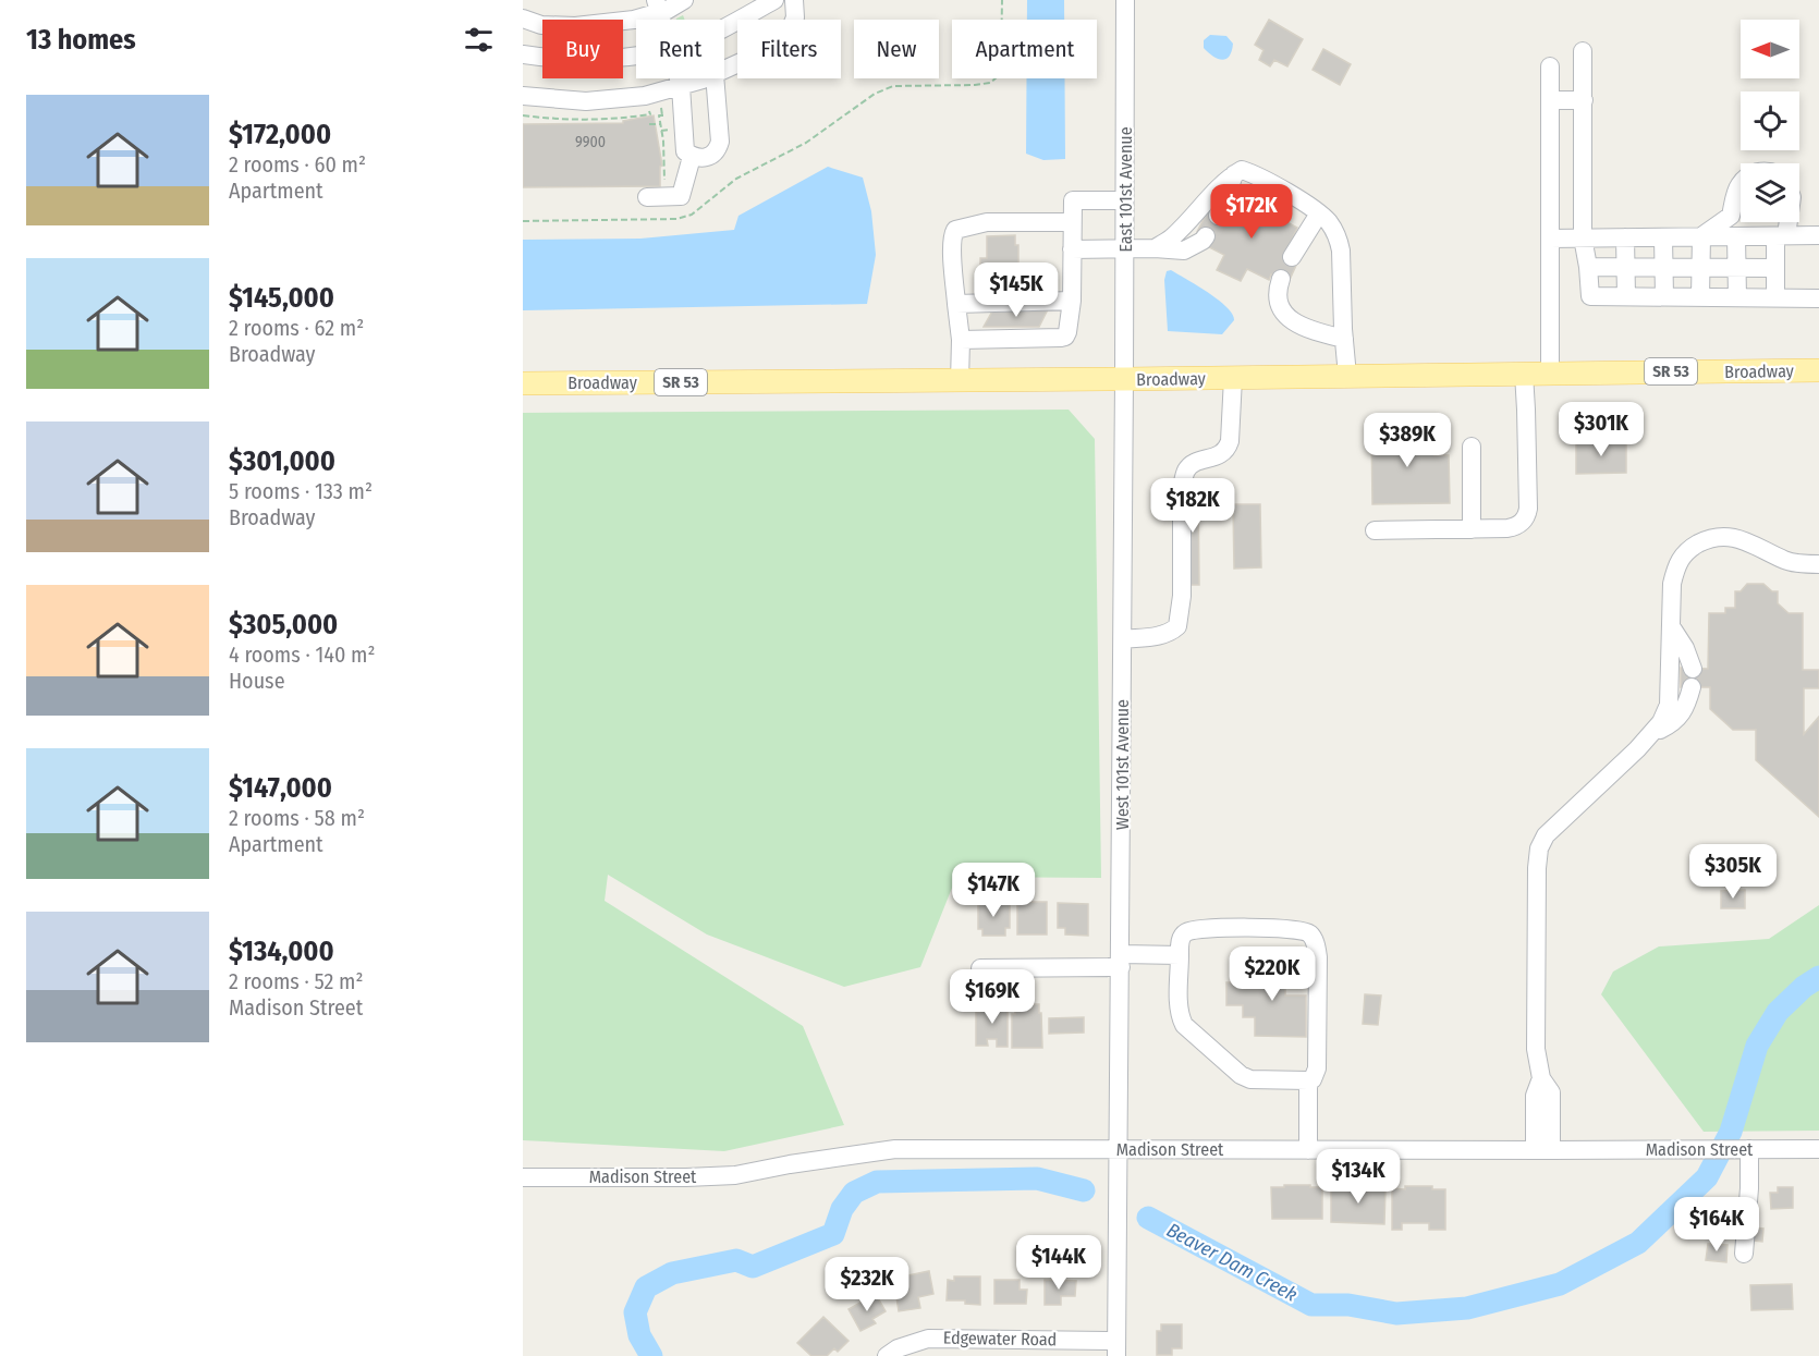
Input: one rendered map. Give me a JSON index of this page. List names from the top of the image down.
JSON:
{
  "streets": {
    "main road": ["SR 53", "Broadway"],
    "street": [
      "East 101st Avenue",
      "West 101st Avenue",
      "Madison Street",
      "Edgewater Road"
    ]
  },
  "crossings": [
    ["East 101st Avenue", "Broadway"],
    ["East 101st Avenue", "West 101st Avenue"],
    ["Broadway", "West 101st Avenue"],
    ["West 101st Avenue", "Madison Street"],
    ["West 101st Avenue", "Edgewater Road"]
  ],
  "water": ["Beaver Dam Creek"],
  "house_numbers": ["9900"],
  "north": "left",
  "page": {
    "heading": "13 homes",
    "chip": [
      "Buy",
      "Rent",
      "Filters",
      "New",
      "Apartment"
    ],
    "list": [
      {
        "name": "$172,000",
        "note": "2 rooms · 60 m² · Apartment"
      },
      {
        "name": "$145,000",
        "note": "2 rooms · 62 m² · Broadway"
      },
      {
        "name": "$301,000",
        "note": "5 rooms · 133 m² · Broadway"
      },
      {
        "name": "$305,000",
        "note": "4 rooms · 140 m² · House"
      },
      {
        "name": "$147,000",
        "note": "2 rooms · 58 m² · Apartment"
      },
      {
        "name": "$134,000",
        "note": "2 rooms · 52 m² · Madison Street"
      }
    ],
    "price": [
      "$172K",
      "$145K",
      "$301K",
      "$389K",
      "$182K",
      "$305K",
      "$147K",
      "$220K",
      "$169K",
      "$134K",
      "$164K",
      "$144K",
      "$232K"
    ]
  }
}
